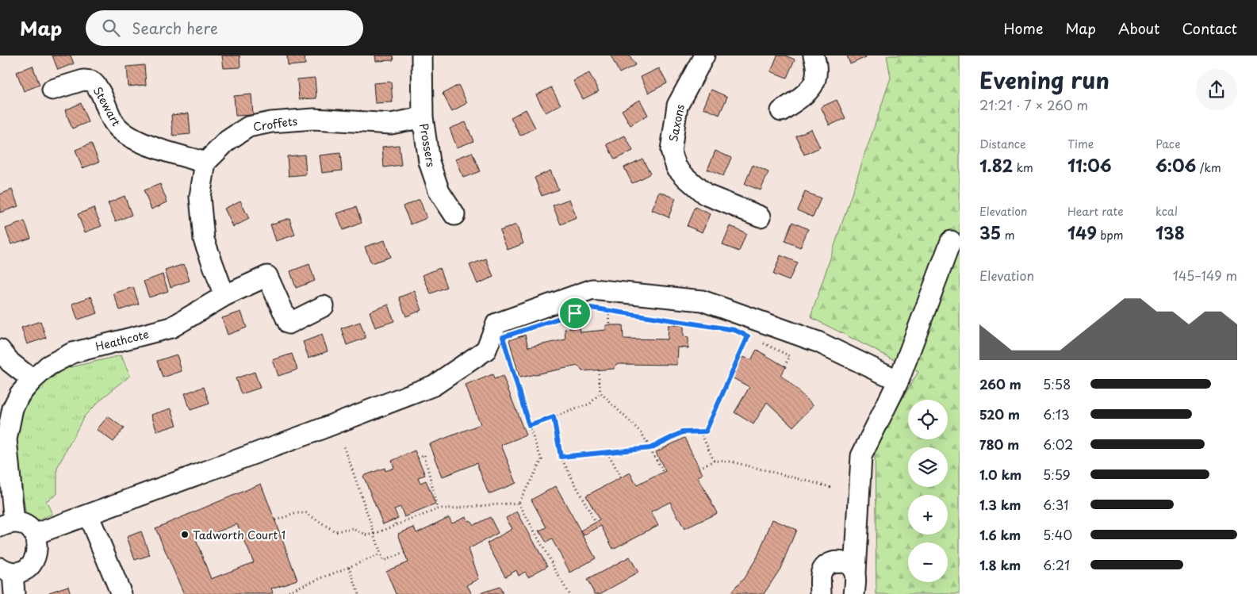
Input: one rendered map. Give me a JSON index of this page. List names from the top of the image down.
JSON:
{
  "streets": {
    "street": [
      "Stewart",
      "Saxons",
      "Croffets",
      "Prossers",
      "Heathcote"
    ]
  },
  "crossings": [
    ["Stewart", "Croffets"],
    ["Croffets", "Prossers"]
  ],
  "places": ["Tadworth Court 1"],
  "page": {
    "header": "Map",
    "search": "Search here",
    "nav": [
      "Home",
      "Map",
      "About",
      "Contact"
    ],
    "heading": ["Evening run", "21:21 · 7 × 260 m"],
    "stats": [
      ["Distance", "1.82 km"],
      ["Time", "11:06"],
      ["Pace", "6:06 /km"],
      ["Elevation", "35 m"],
      ["Heart rate", "149 bpm"],
      ["kcal", "138"]
    ],
    "chart": ["Elevation", "145–149 m"],
    "list": [
      {
        "name": "260 m",
        "note": "5:58"
      },
      {
        "name": "520 m",
        "note": "6:13"
      },
      {
        "name": "780 m",
        "note": "6:02"
      },
      {
        "name": "1.0 km",
        "note": "5:59"
      },
      {
        "name": "1.3 km",
        "note": "6:31"
      },
      {
        "name": "1.6 km",
        "note": "5:40"
      },
      {
        "name": "1.8 km",
        "note": "6:21"
      }
    ],
    "map_buttons": ["+", "−"]
  }
}
